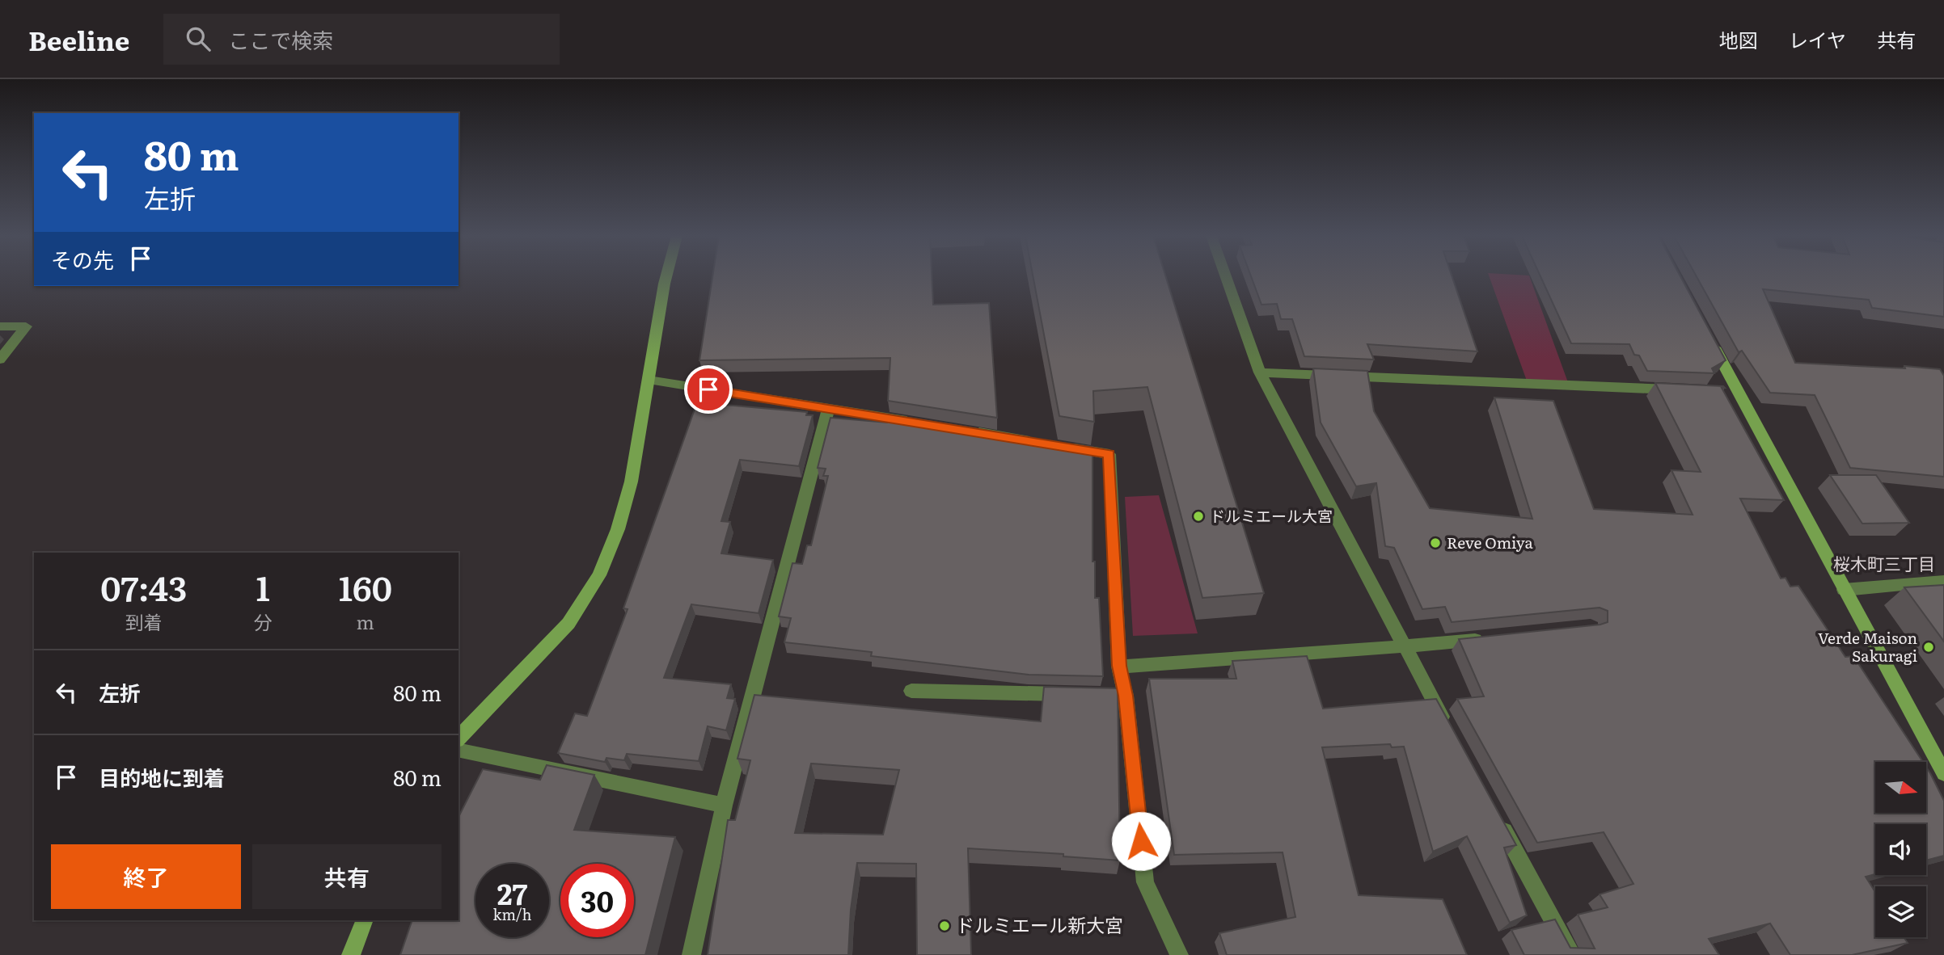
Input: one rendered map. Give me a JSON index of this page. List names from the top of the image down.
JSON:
{
  "districts": ["桜木町三丁目"],
  "places": [
    "ドルミエール大宮",
    "Reve Omiya",
    "Verde Maison Sakuragi",
    "ドルミエール新大宮"
  ],
  "north": "right",
  "page": {
    "header": "Beeline",
    "search": "ここで検索",
    "nav": ["地図", "レイヤ", "共有"],
    "turn": ["80 m", "左折"],
    "then": "その先",
    "eta": [
      "07:43",
      "到着",
      "1",
      "分",
      "160",
      "m"
    ],
    "list": [
      {
        "name": "左折",
        "value": "80 m"
      },
      {
        "name": "目的地に到着",
        "value": "80 m"
      }
    ],
    "buttons": ["終了", "共有"],
    "speed": "27 km/h",
    "limit": "30"
  }
}
